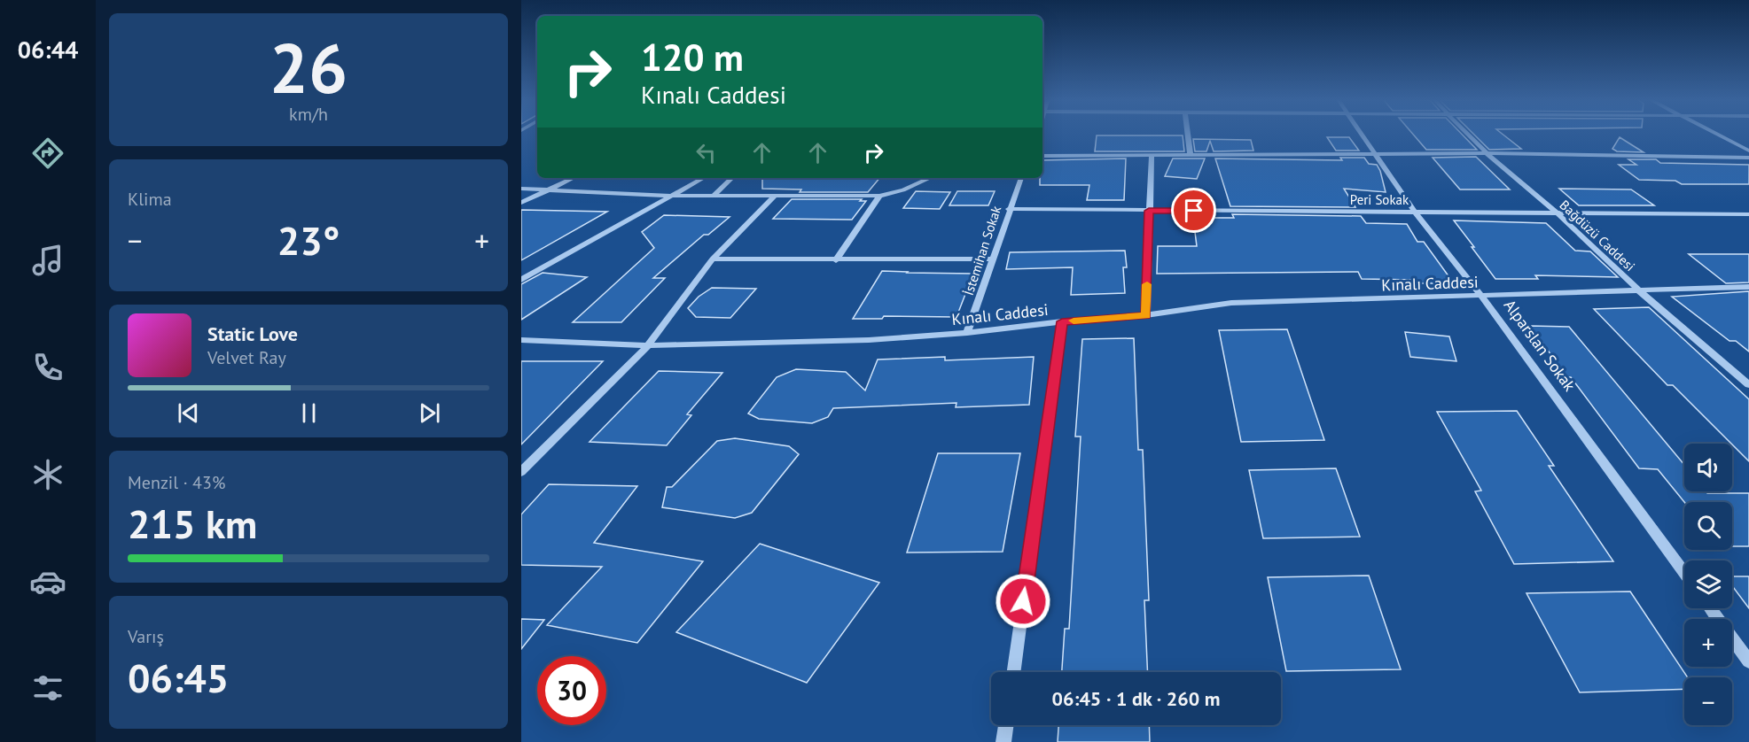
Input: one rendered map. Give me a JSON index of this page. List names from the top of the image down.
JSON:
{
  "streets": {
    "street": [
      "Peri Sokak",
      "Bağdüzü Caddesi",
      "İstemihan Sokak",
      "Kınalı Caddesi",
      "Alparslan Sokak"
    ]
  },
  "crossings": [
    ["Peri Sokak", "Bağdüzü Caddesi"],
    ["Peri Sokak", "İstemihan Sokak"],
    ["Peri Sokak", "Alparslan Sokak"],
    ["Bağdüzü Caddesi", "Kınalı Caddesi"],
    ["İstemihan Sokak", "Kınalı Caddesi"],
    ["Kınalı Caddesi", "Alparslan Sokak"]
  ],
  "page": {
    "tabs": "06:44",
    "tile": [
      ["26", "km/h"],
      "Klima",
      ["Menzil · 43%", "215 km"],
      ["Varış", "06:45"]
    ],
    "turn": ["120 m", "Kınalı Caddesi"],
    "heat": ["−", "23°", "+"],
    "song": ["Static Love", "Velvet Ray"],
    "map_buttons": ["+", "−"],
    "limit": "30",
    "trip": "06:45 · 1 dk · 260 m"
  }
}
